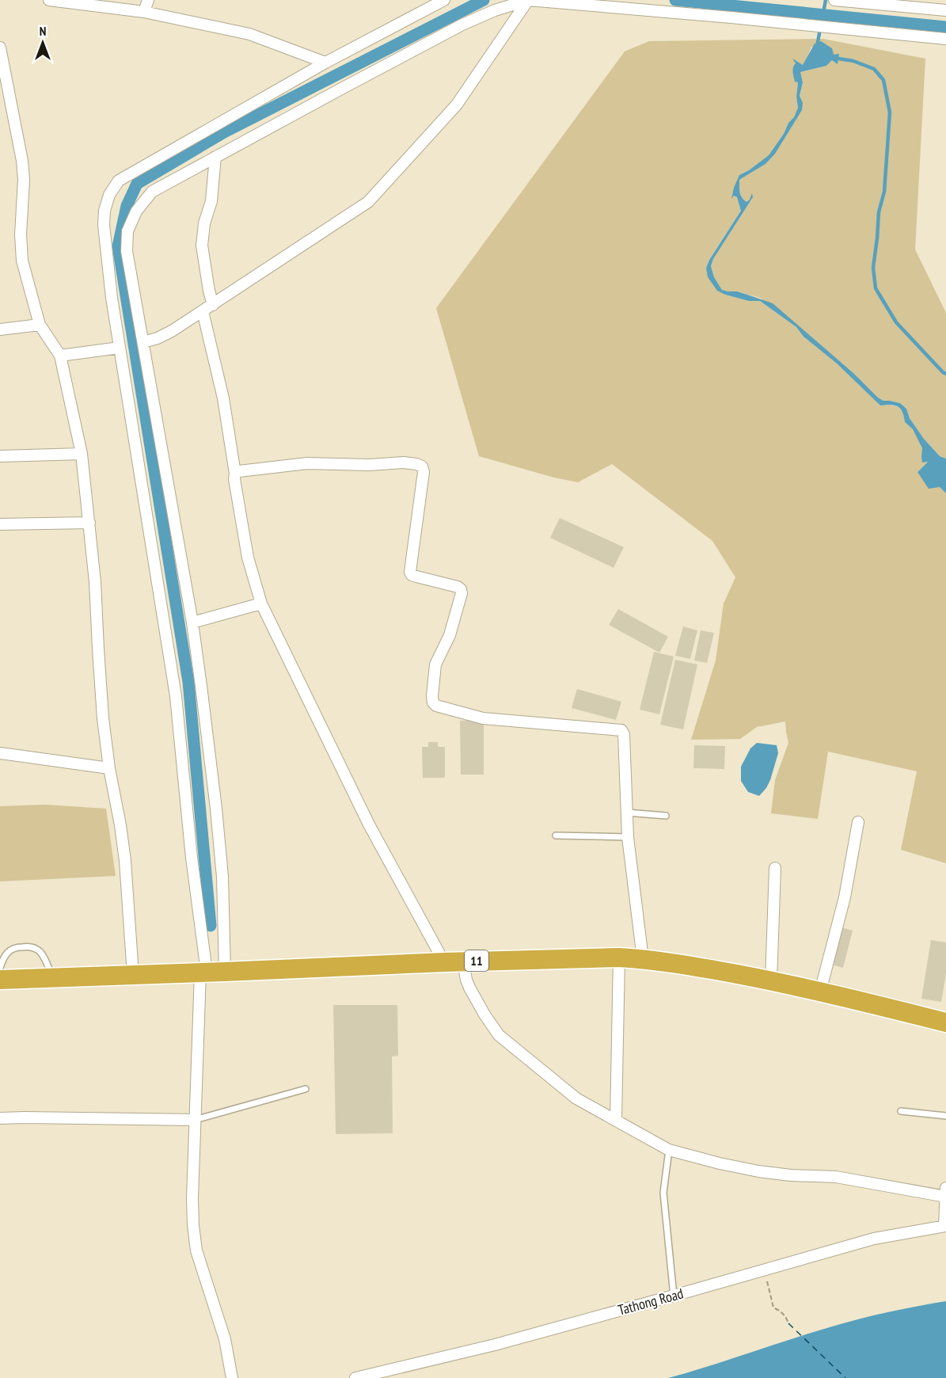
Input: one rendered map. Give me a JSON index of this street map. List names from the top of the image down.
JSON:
{
  "streets": {
    "highway": ["11"],
    "street": ["Tathong Road"]
  },
  "north": "top"
}
